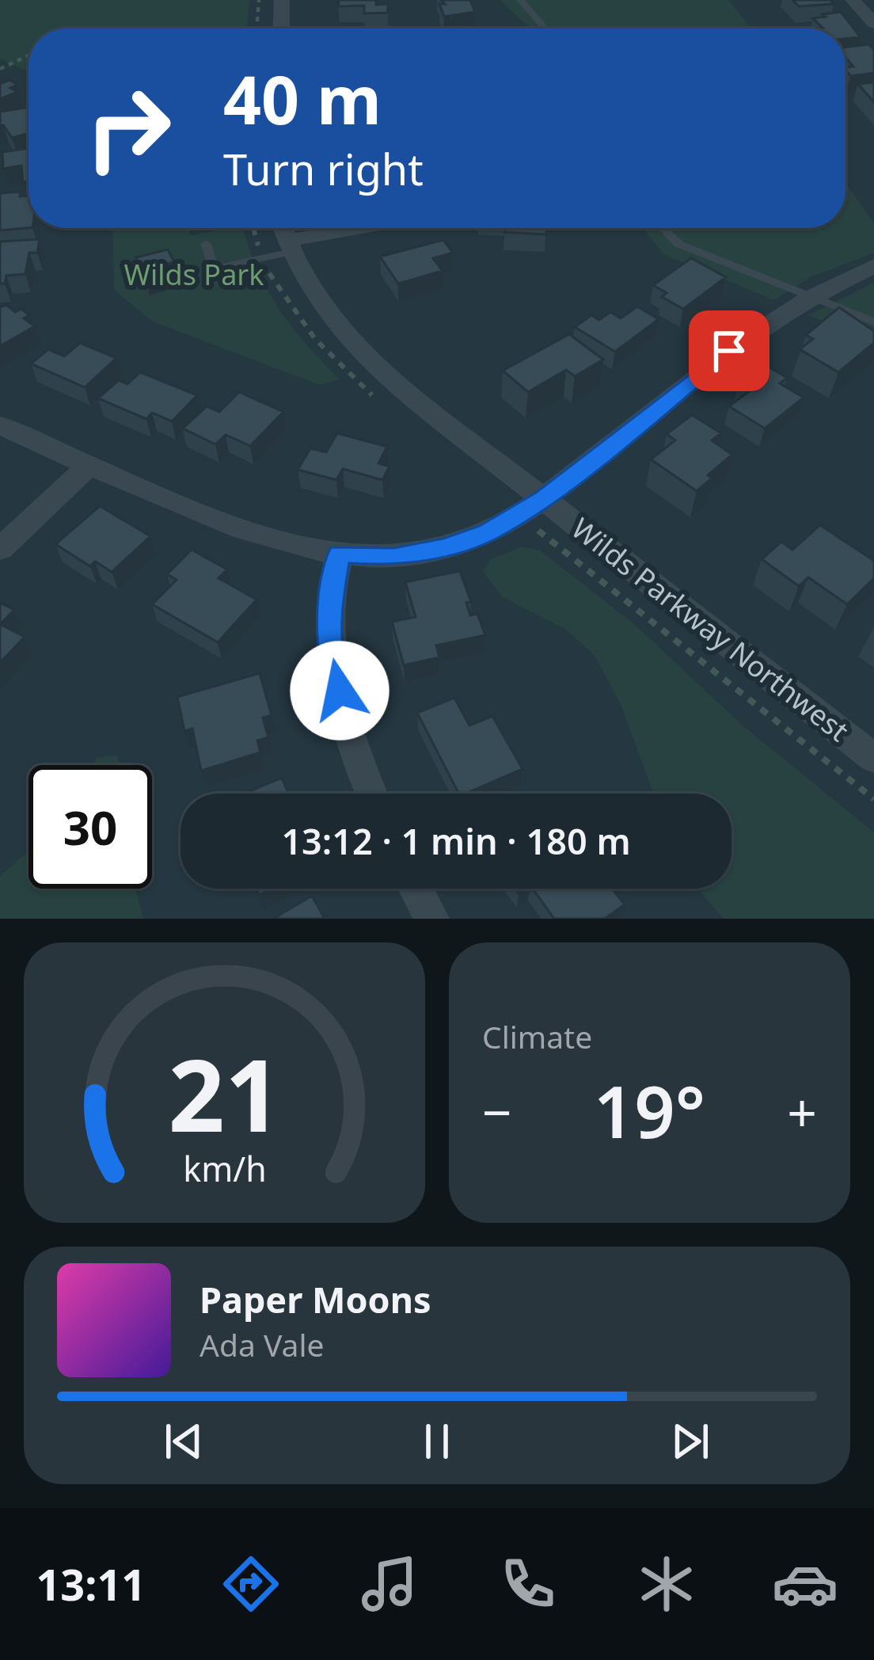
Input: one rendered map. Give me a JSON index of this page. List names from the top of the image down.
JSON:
{
  "streets": {
    "street": ["Wilds Parkway Northwest"]
  },
  "parks": ["Wilds Park"],
  "page": {
    "turn": ["40 m", "Turn right"],
    "limit": "30",
    "trip": "13:12 · 1 min · 180 m",
    "tile": "Climate",
    "heat": ["−", "19°", "+"],
    "song": ["Paper Moons", "Ada Vale"],
    "tabs": "13:11",
    "gauge": ["21", "km/h"]
  }
}
